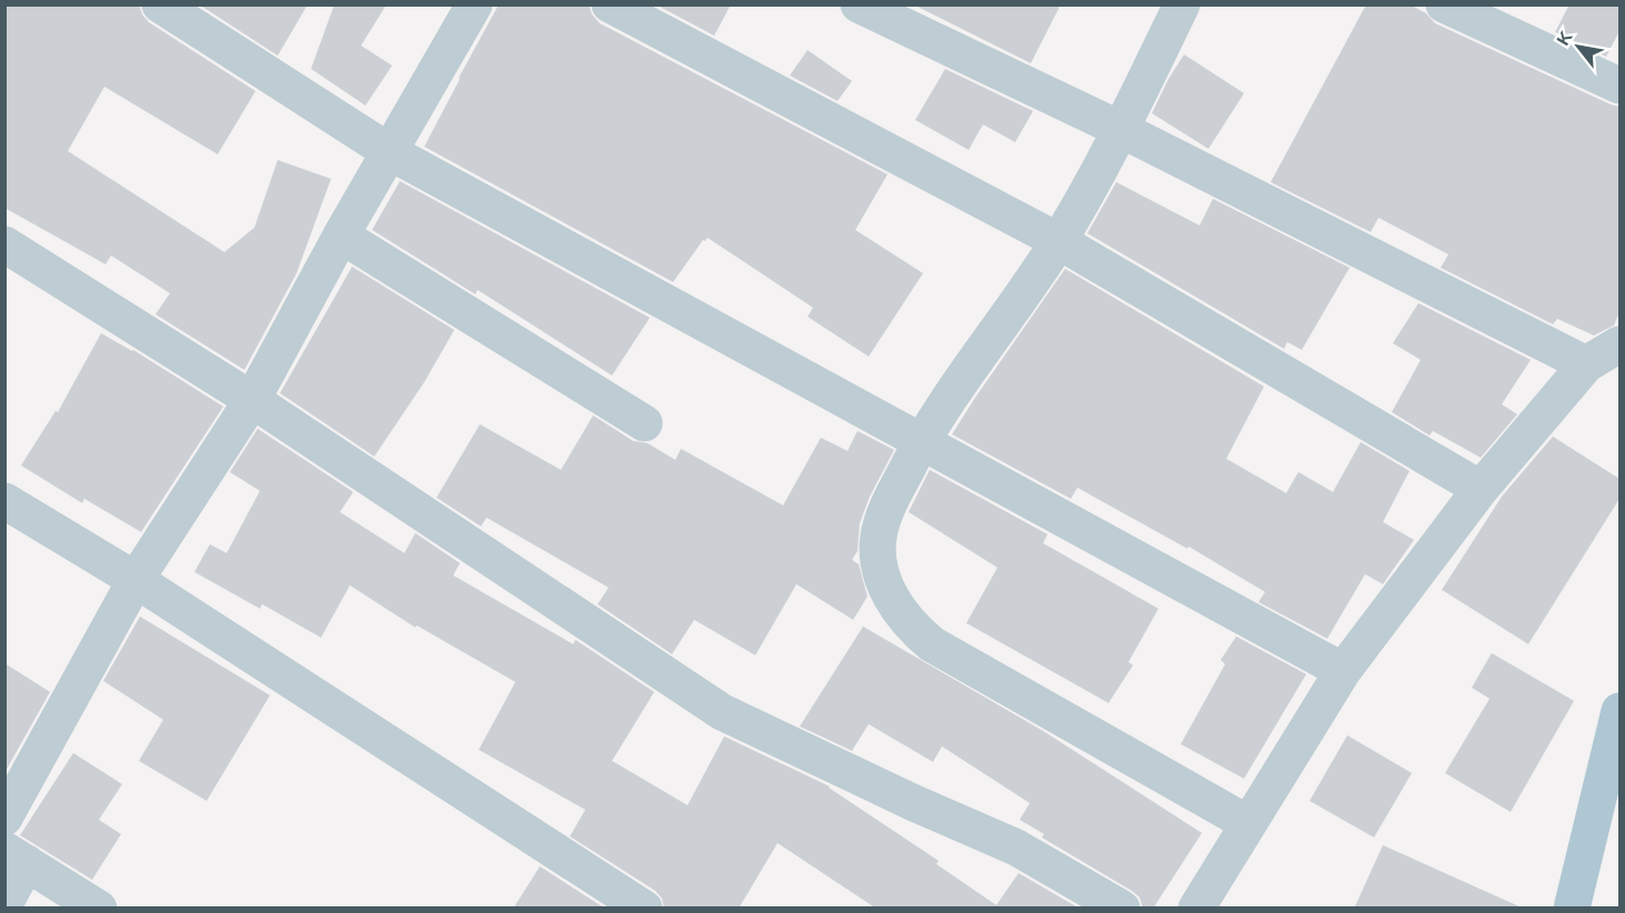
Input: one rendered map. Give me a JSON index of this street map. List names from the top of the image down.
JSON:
{
  "north": "top left"
}
